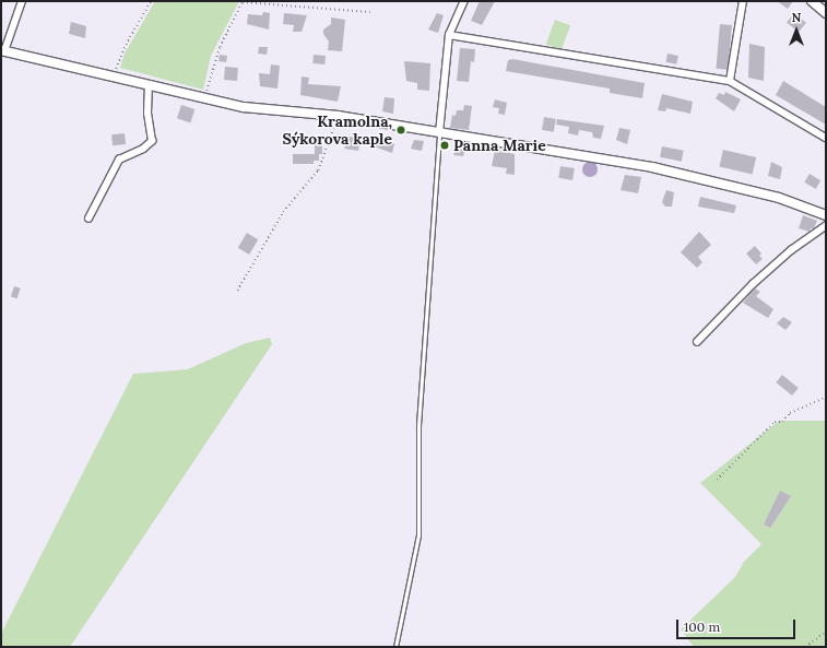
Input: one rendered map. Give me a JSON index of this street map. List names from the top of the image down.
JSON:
{
  "places": ["Kramolna, Sýkorova kaple", "Panna Marie"],
  "scale_bar": "100 m",
  "north": "top"
}
